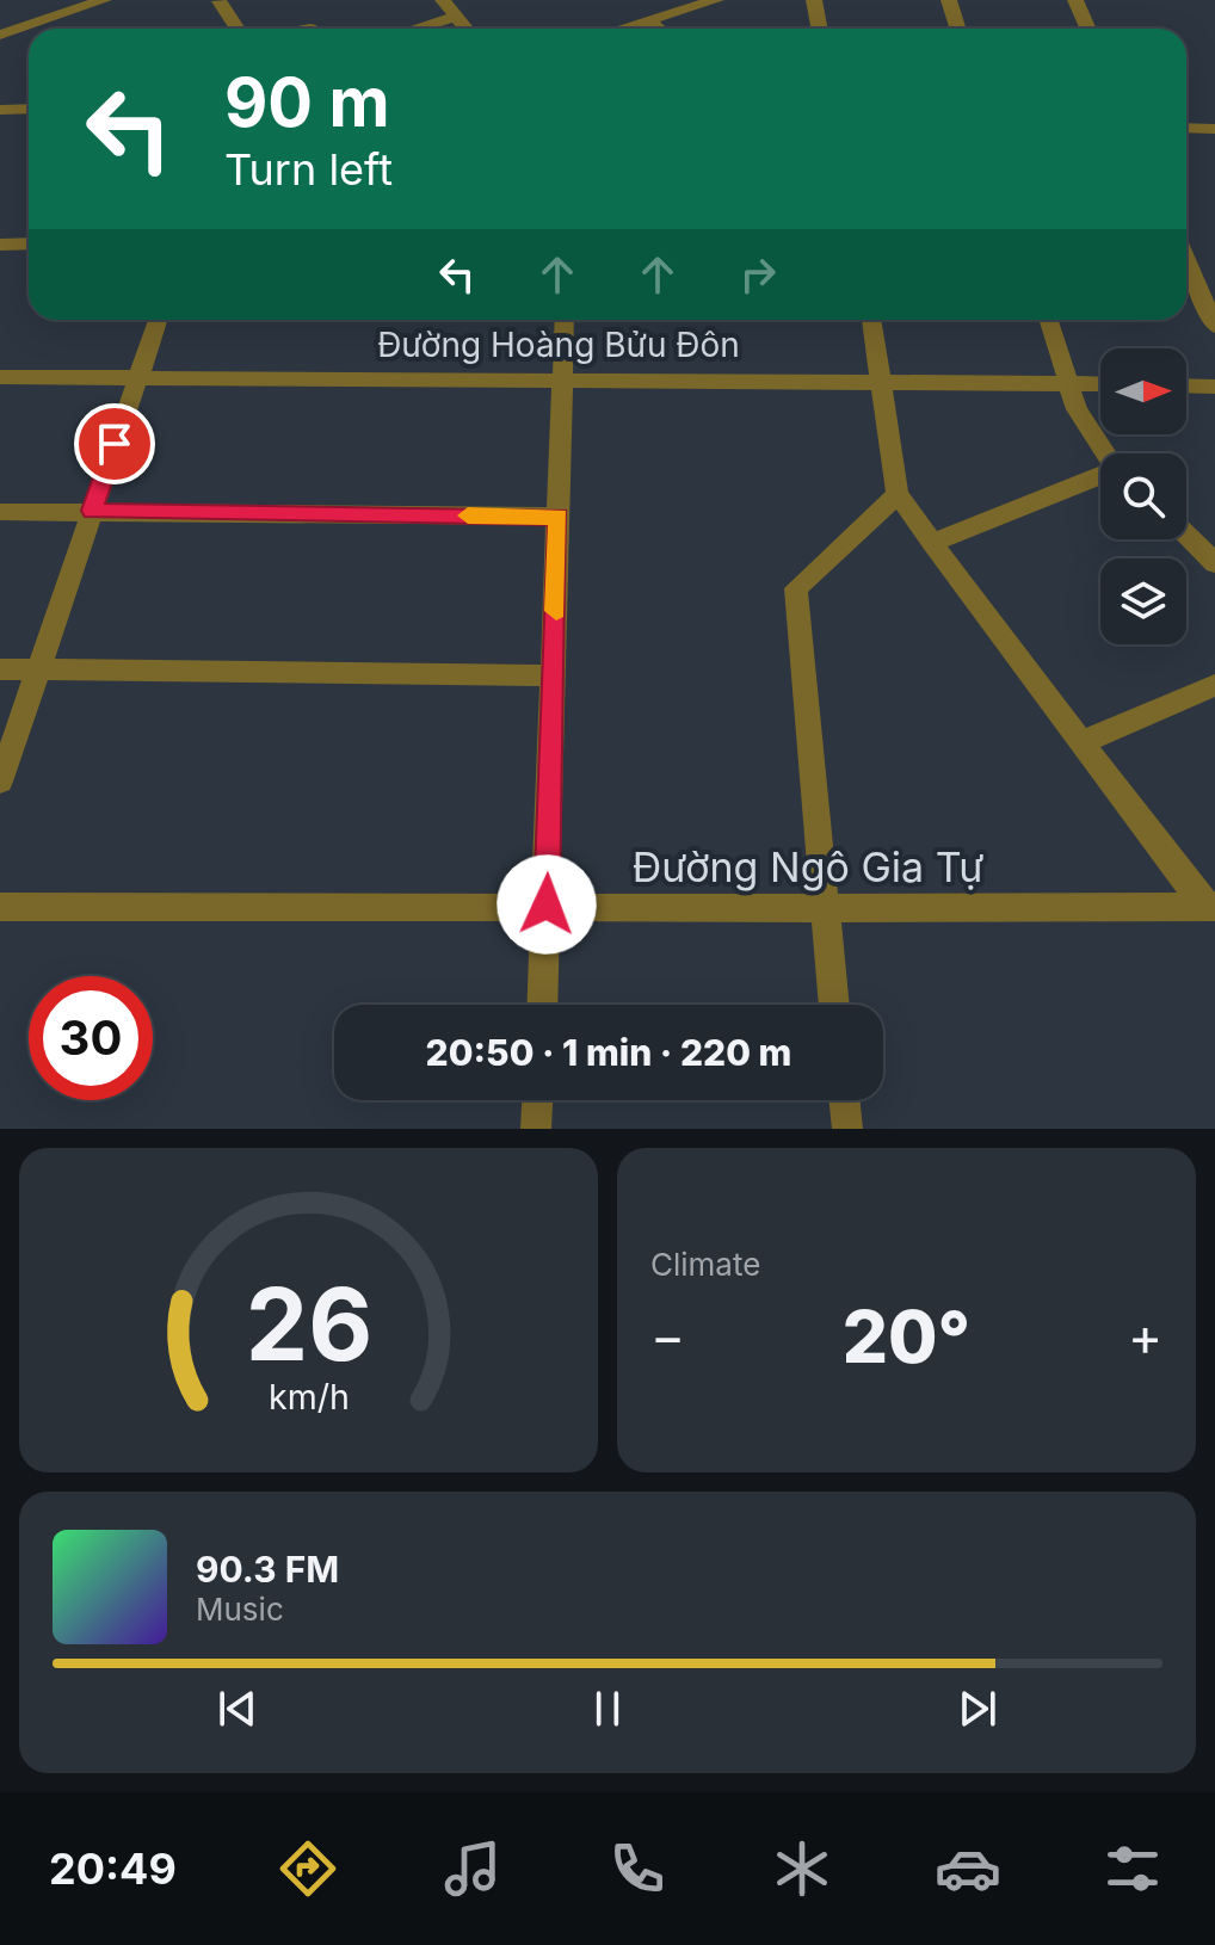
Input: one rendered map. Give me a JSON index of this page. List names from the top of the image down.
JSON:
{
  "streets": {
    "street": ["Đường Hoàng Bửu Đôn", "Đường Ngô Gia Tự"]
  },
  "north": "right",
  "page": {
    "turn": ["90 m", "Turn left"],
    "limit": "30",
    "trip": "20:50 · 1 min · 220 m",
    "tile": "Climate",
    "heat": ["−", "20°", "+"],
    "song": ["90.3 FM", "Music"],
    "tabs": "20:49",
    "gauge": ["26", "km/h"]
  }
}
